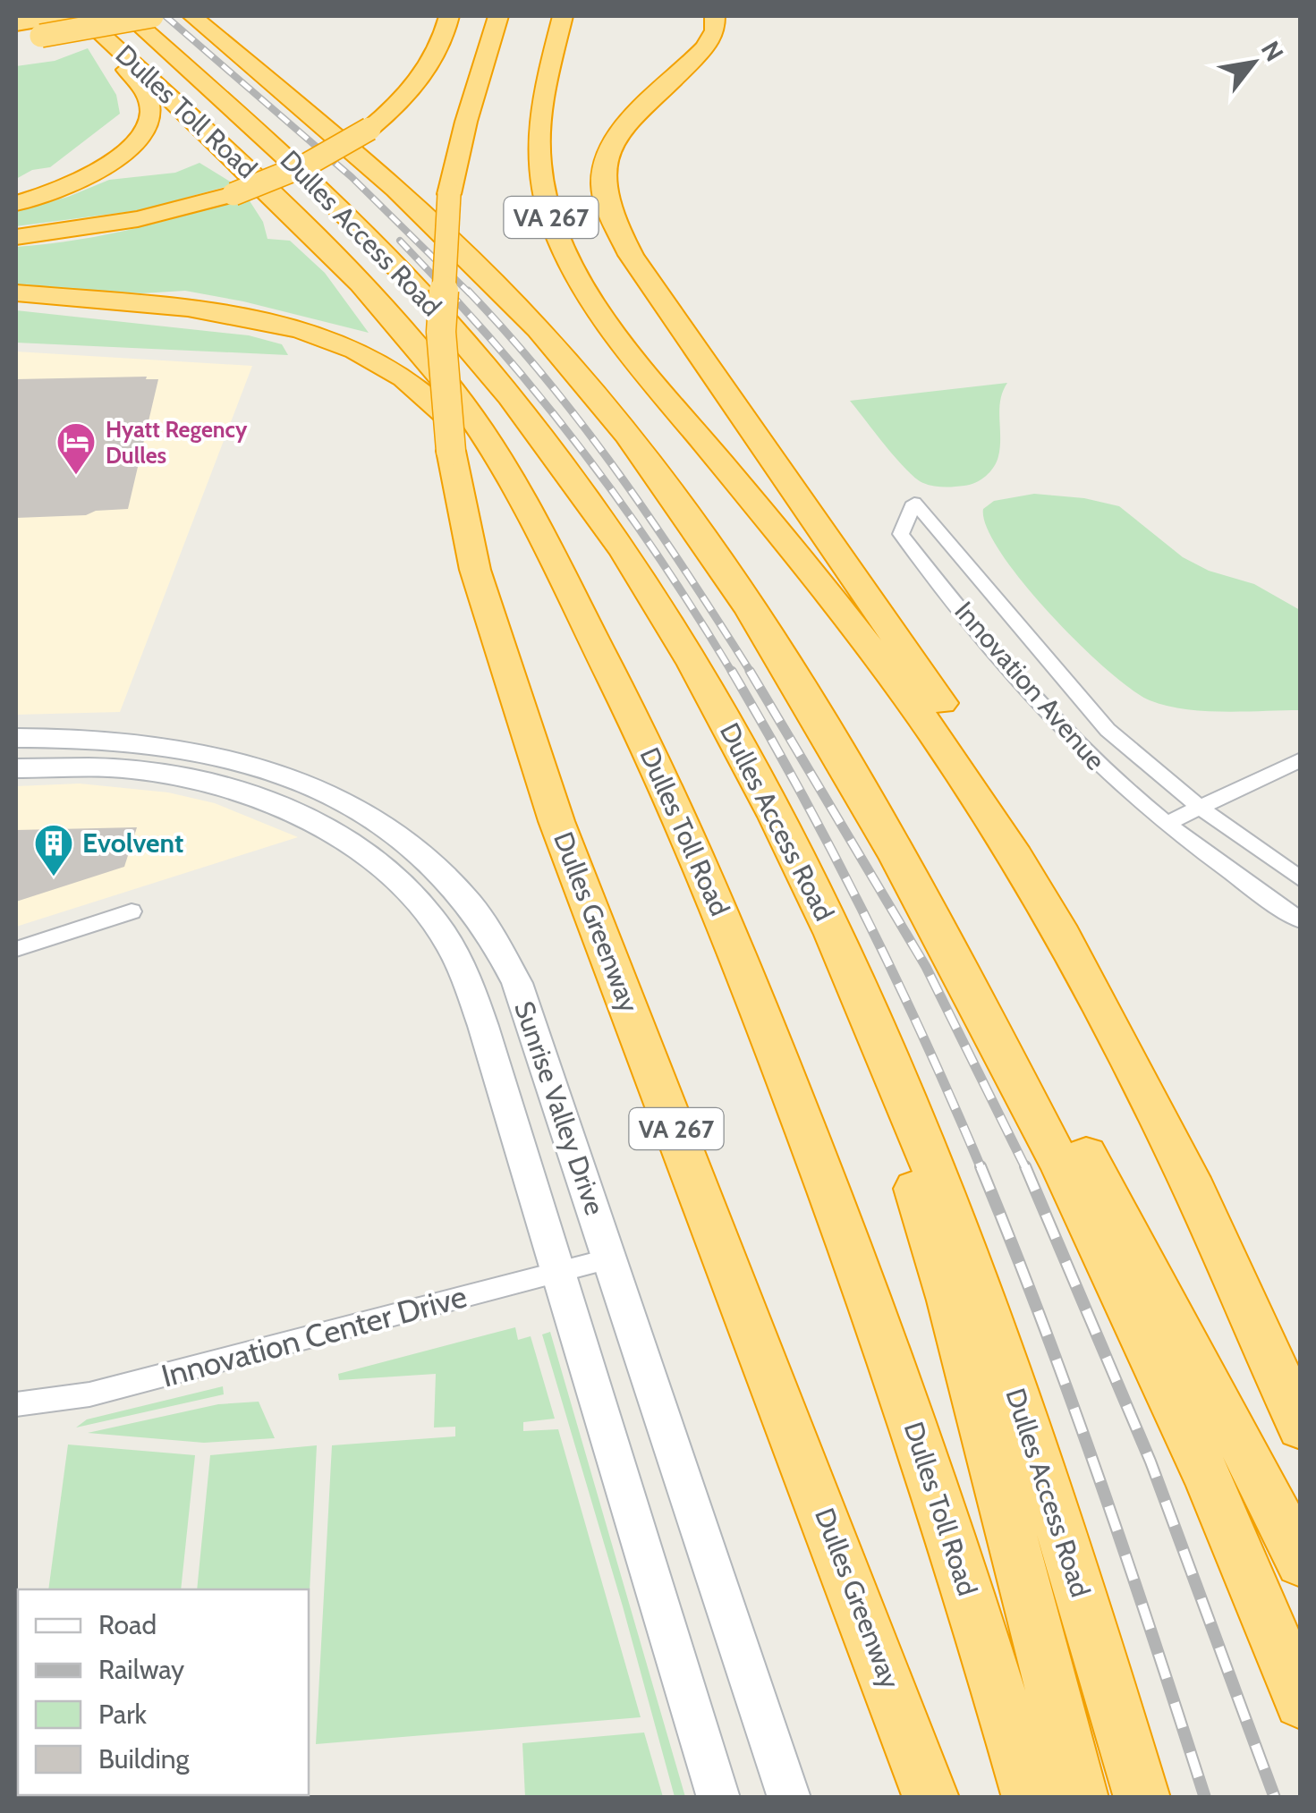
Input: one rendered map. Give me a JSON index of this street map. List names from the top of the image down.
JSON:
{
  "streets": {
    "highway": [
      "Dulles Toll Road",
      "VA 267",
      "Dulles Access Road",
      "Dulles Greenway"
    ],
    "main road": ["Sunrise Valley Drive"],
    "street": ["Innovation Avenue", "Innovation Center Drive"]
  },
  "crossings": [
    ["Dulles Toll Road", "Dulles Access Road"],
    ["Sunrise Valley Drive", "Innovation Center Drive"]
  ],
  "places": {
    "hotel": ["Hyatt Regency Dulles"],
    "building": ["Evolvent"]
  },
  "legend": [
    "Road",
    "Railway",
    "Park",
    "Building"
  ],
  "north": "top right"
}
